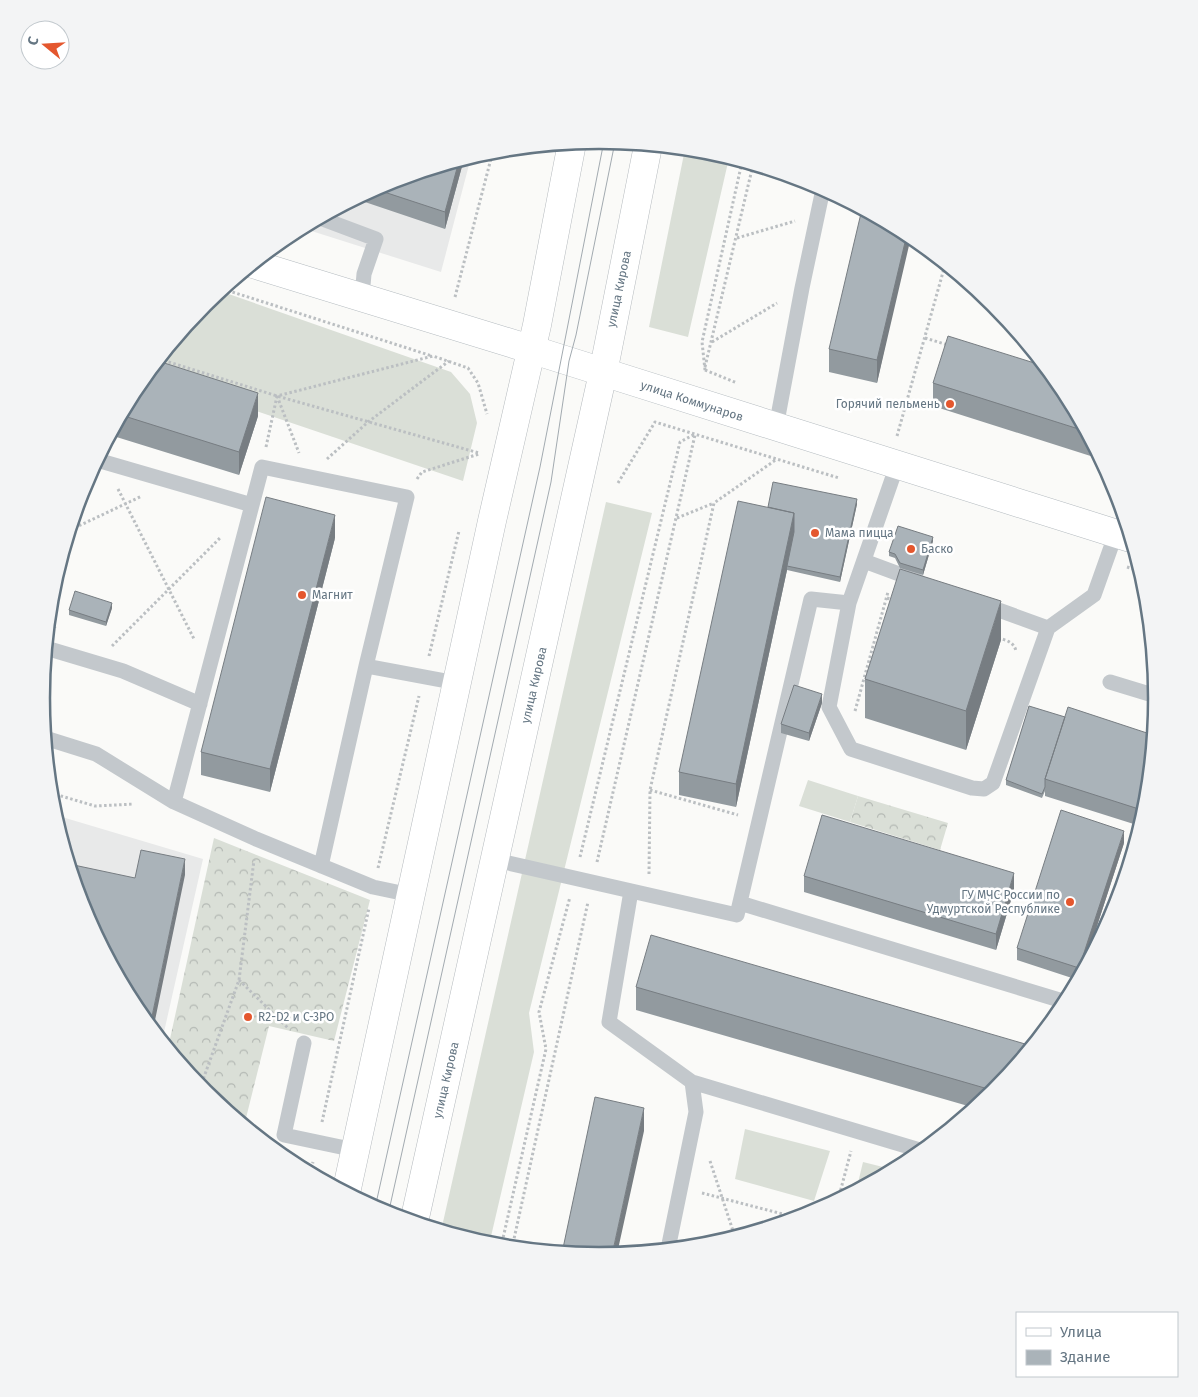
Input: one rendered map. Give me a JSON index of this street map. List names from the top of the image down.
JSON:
{
  "streets": {
    "main road": ["улица Кирова", "улица Коммунаров"]
  },
  "crossings": [
    ["улица Кирова", "улица Коммунаров"]
  ],
  "places": [
    "Горячий пельмень",
    "Мама пицца",
    "Баско",
    "Магнит",
    "ГУ МЧС России по Удмуртской Республике",
    "R2-D2 и C-3PO"
  ],
  "legend": ["Улица", "Здание"],
  "north": "left"
}
